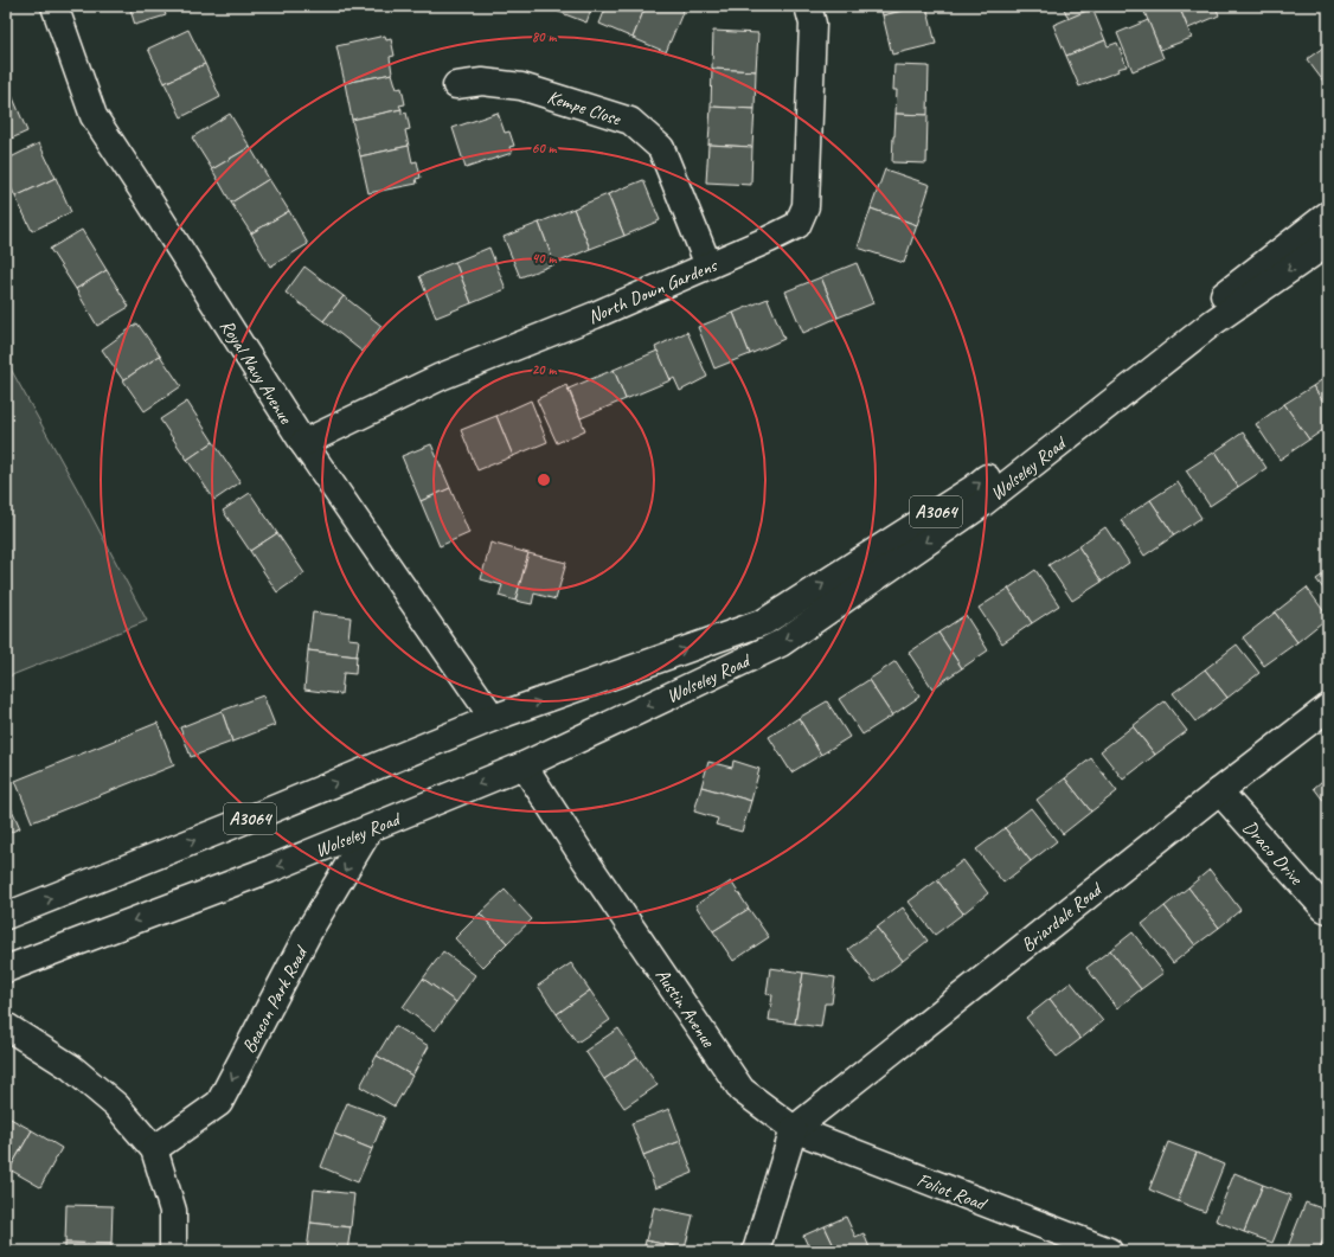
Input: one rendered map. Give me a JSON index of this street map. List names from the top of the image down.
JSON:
{
  "streets": {
    "street": [
      "Kempe Close",
      "North Down Gardens",
      "Royal Navy Avenue",
      "Wolseley Road",
      "A3064",
      "Draco Drive",
      "Briardale Road",
      "Beacon Park Road",
      "Austin Avenue",
      "Foliot Road"
    ]
  },
  "crossings": [
    ["Kempe Close", "North Down Gardens"],
    ["North Down Gardens", "Royal Navy Avenue"],
    ["Royal Navy Avenue", "Wolseley Road"],
    ["Wolseley Road", "Beacon Park Road"],
    ["Wolseley Road", "Austin Avenue"],
    ["Draco Drive", "Briardale Road"],
    ["Briardale Road", "Austin Avenue"],
    ["Briardale Road", "Foliot Road"],
    ["Austin Avenue", "Foliot Road"]
  ],
  "one_way": ["Beacon Park Road"],
  "rings": [
    "80 m",
    "60 m",
    "40 m",
    "20 m"
  ]
}
